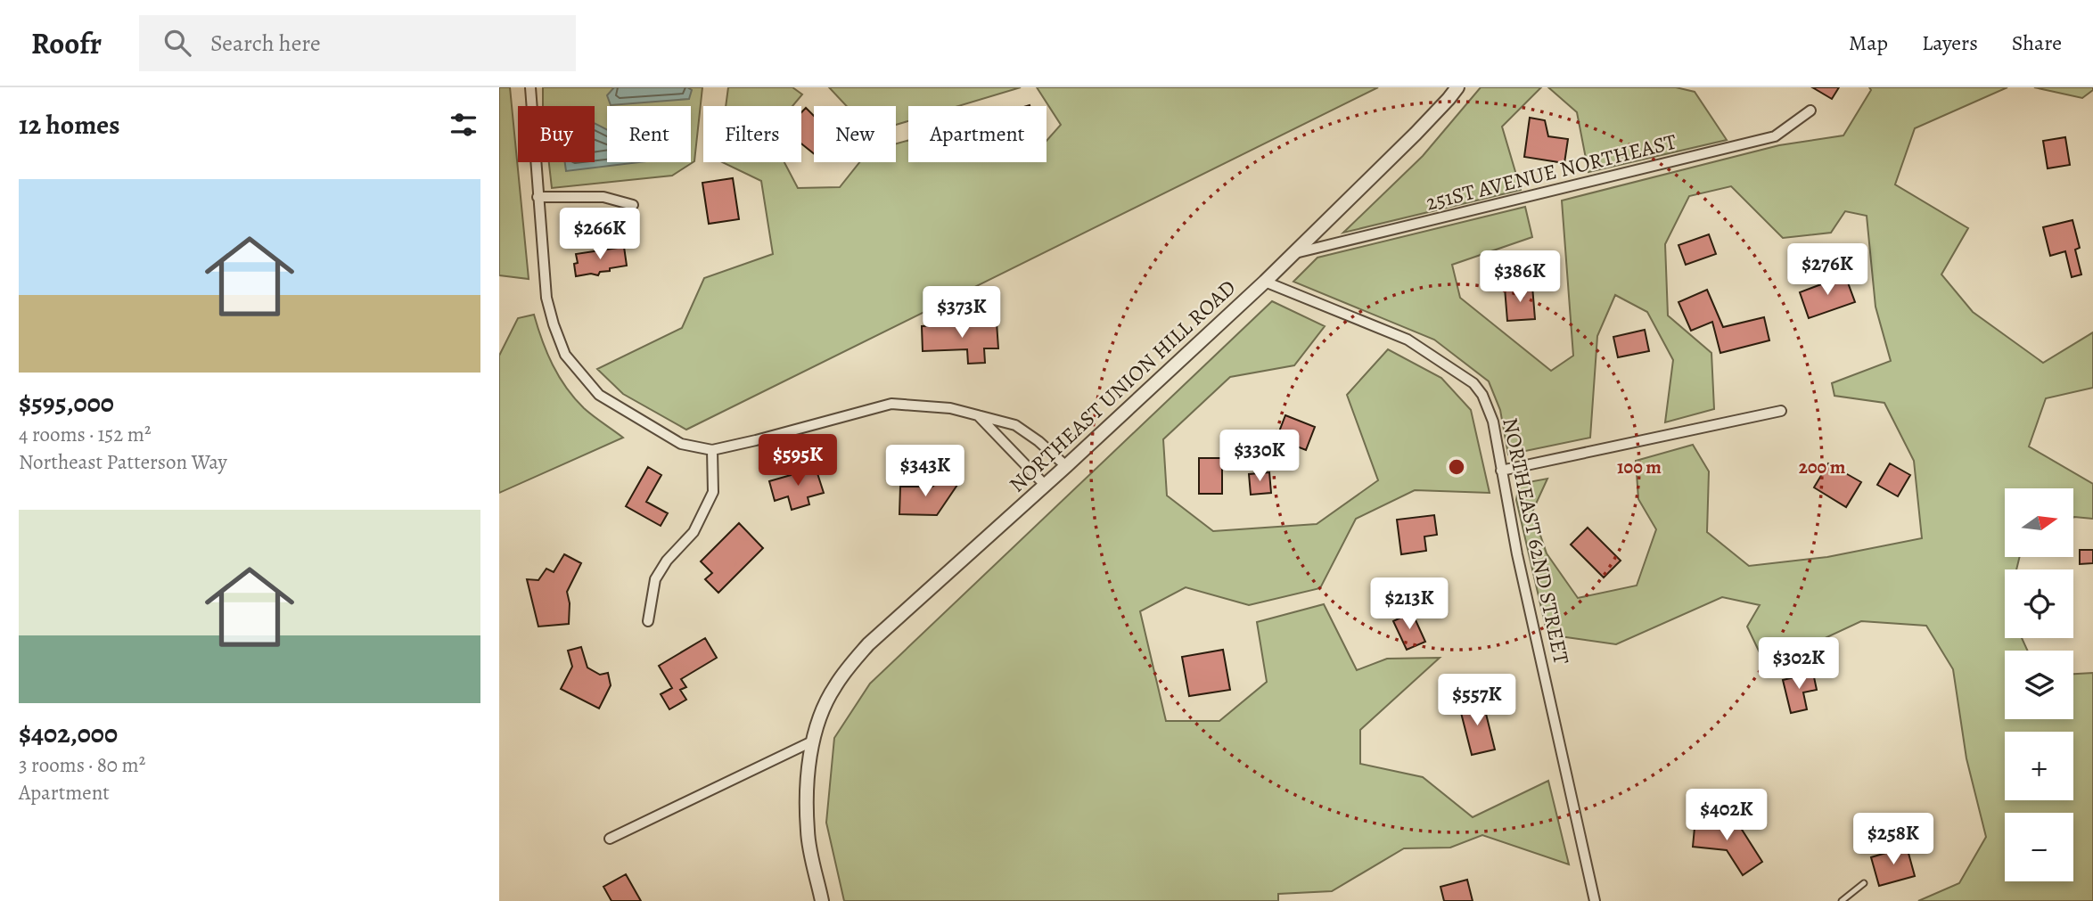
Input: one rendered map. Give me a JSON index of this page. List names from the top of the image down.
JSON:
{
  "streets": {
    "street": ["251ST AVENUE NORTHEAST", "NORTHEAST UNION HILL ROAD", "NORTHEAST 62ND STREET"]
  },
  "crossings": [
    ["251ST AVENUE NORTHEAST", "NORTHEAST UNION HILL ROAD"],
    ["NORTHEAST UNION HILL ROAD", "NORTHEAST 62ND STREET"]
  ],
  "north": "right",
  "page": {
    "header": "Roofr",
    "search": "Search here",
    "nav": ["Map", "Layers", "Share"],
    "heading": "12 homes",
    "chip": [
      "Buy",
      "Rent",
      "Filters",
      "New",
      "Apartment"
    ],
    "list": [
      {
        "name": "$595,000",
        "note": "4 rooms · 152 m² · Northeast Patterson Way"
      },
      {
        "name": "$402,000",
        "note": "3 rooms · 80 m² · Apartment"
      }
    ],
    "price": [
      "$266K",
      "$276K",
      "$386K",
      "$373K",
      "$330K",
      "$595K",
      "$343K",
      "$213K",
      "$302K",
      "$557K",
      "$402K",
      "$258K"
    ],
    "map_buttons": ["+", "−"]
  },
  "rings": ["100 m", "200 m"]
}
